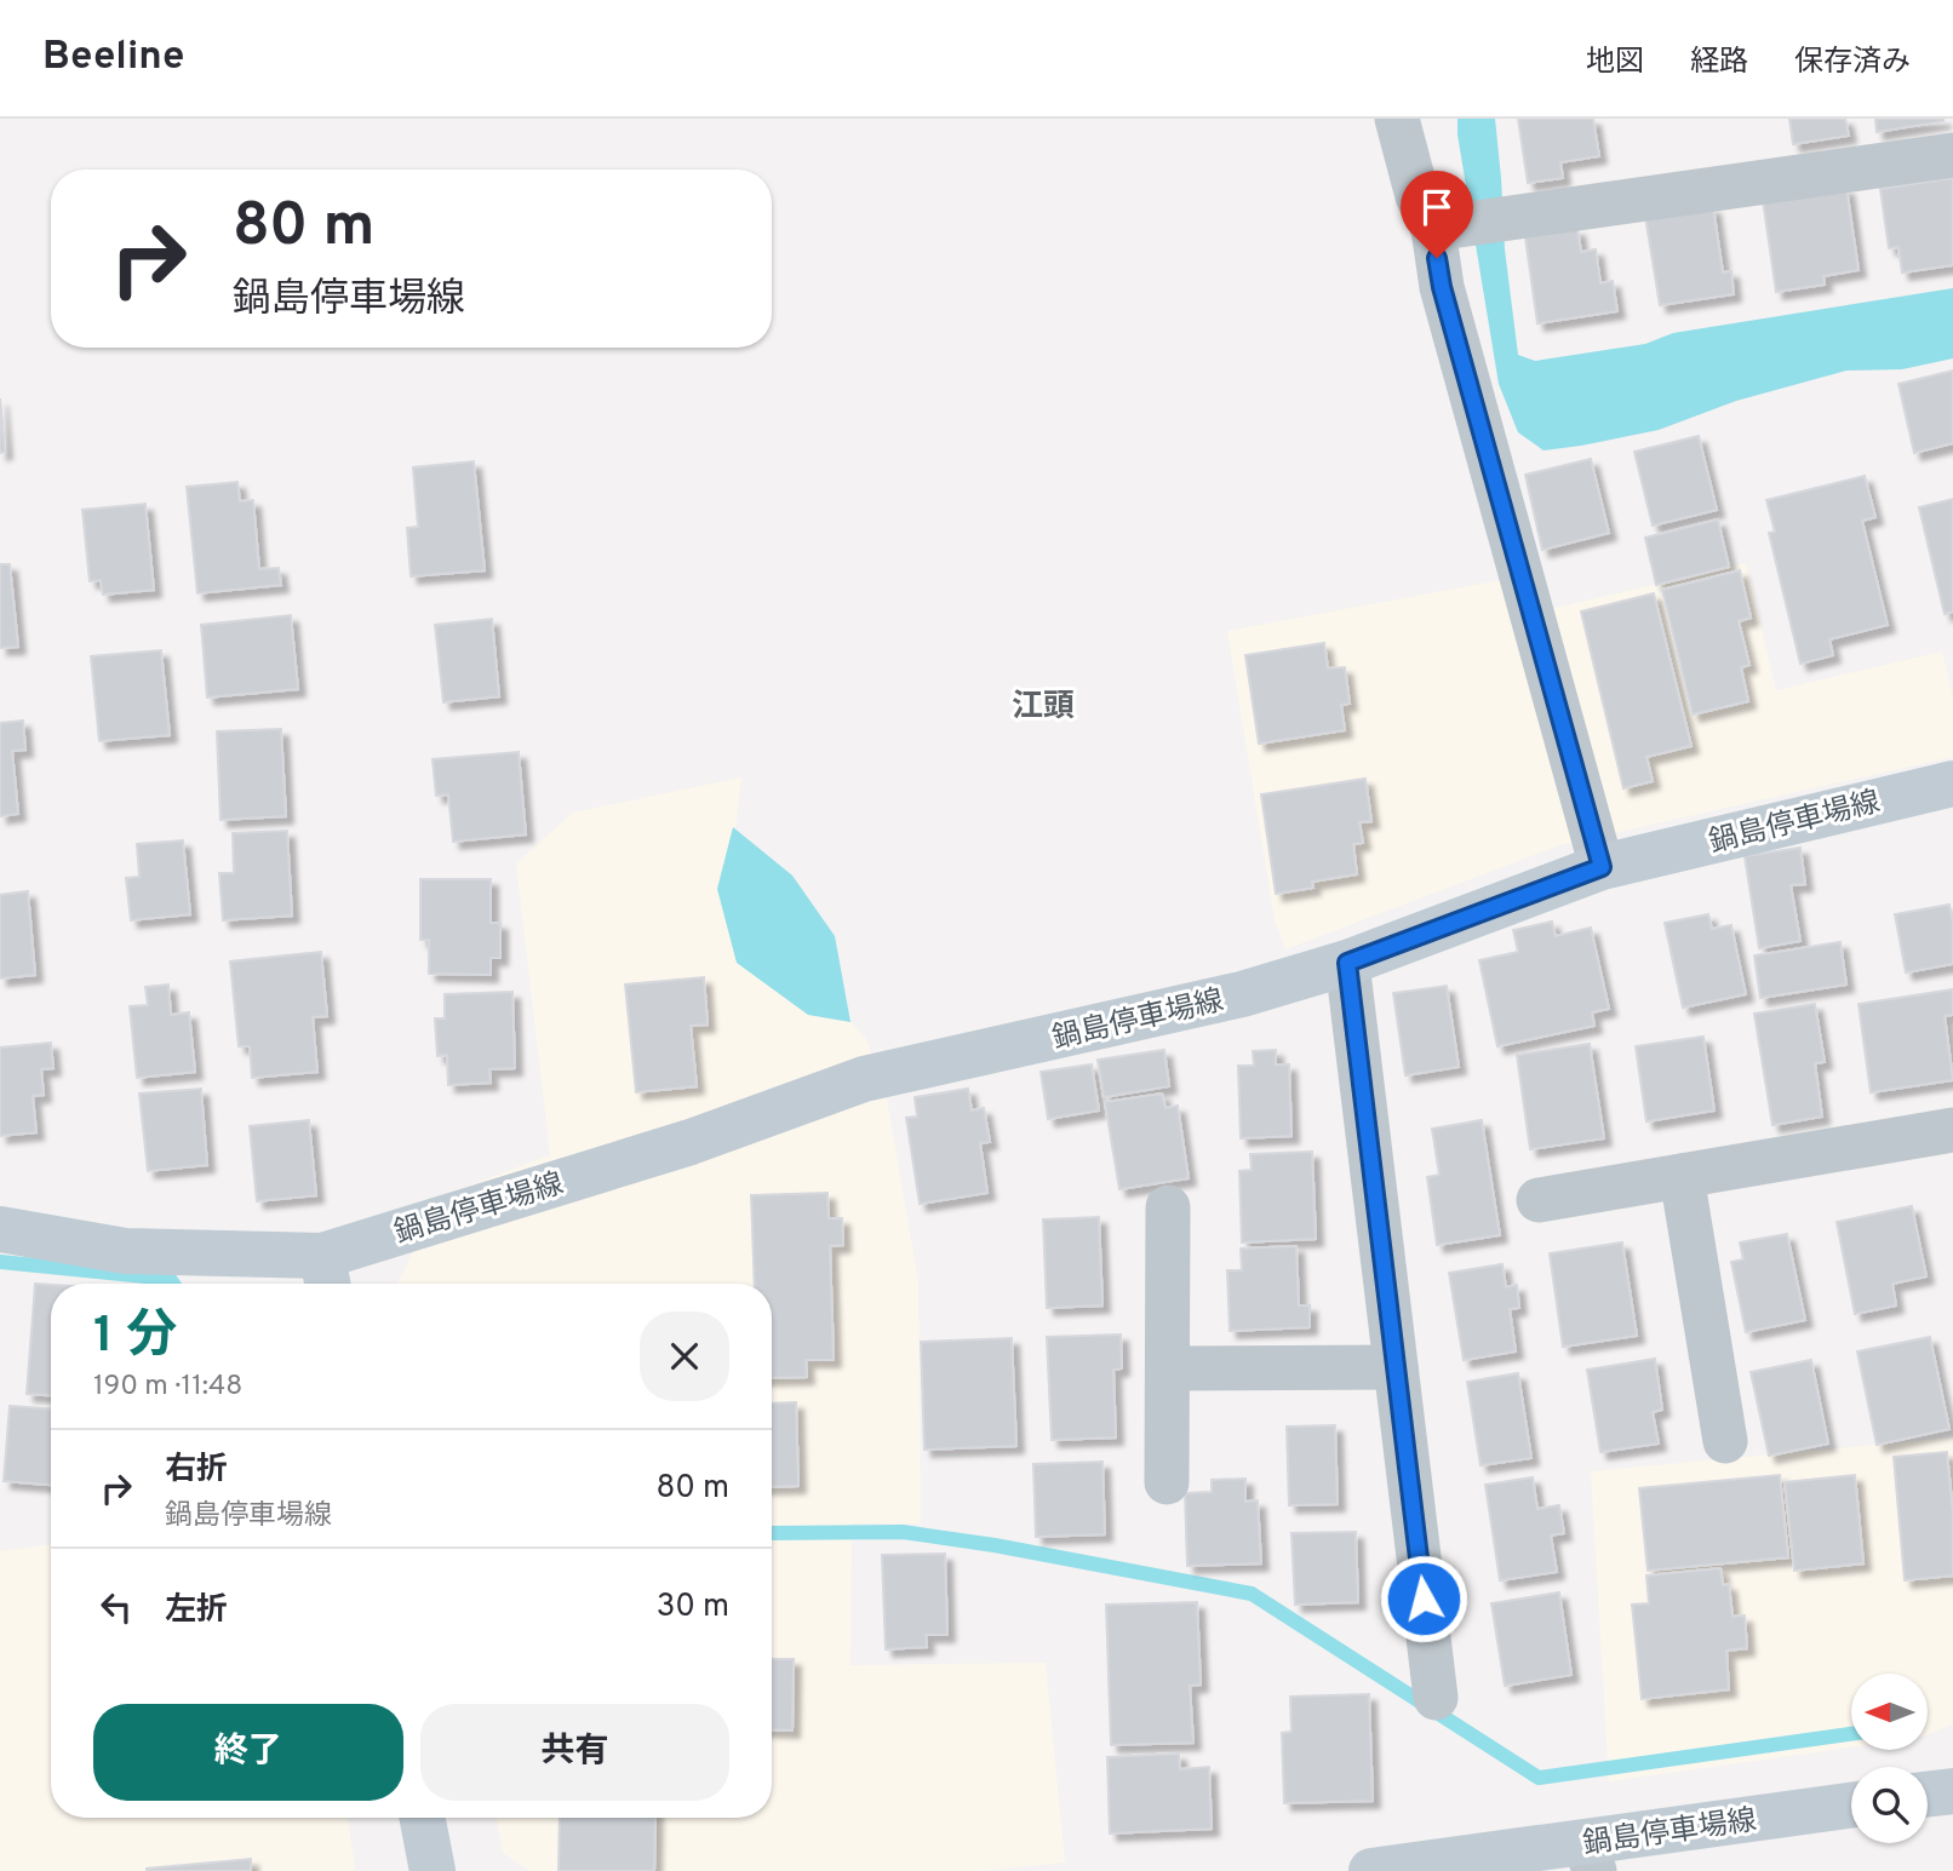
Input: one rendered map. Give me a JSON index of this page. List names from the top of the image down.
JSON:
{
  "streets": {
    "main road": ["鍋島停車場線"]
  },
  "districts": ["江頭"],
  "north": "left",
  "page": {
    "header": "Beeline",
    "nav": ["地図", "経路", "保存済み"],
    "turn": ["80 m", "鍋島停車場線"],
    "heading": ["1 分", "190 m · 11:48"],
    "list": [
      {
        "name": "右折",
        "note": "鍋島停車場線",
        "value": "80 m"
      },
      {
        "name": "左折",
        "value": "30 m"
      }
    ],
    "buttons": ["終了", "共有"]
  }
}
